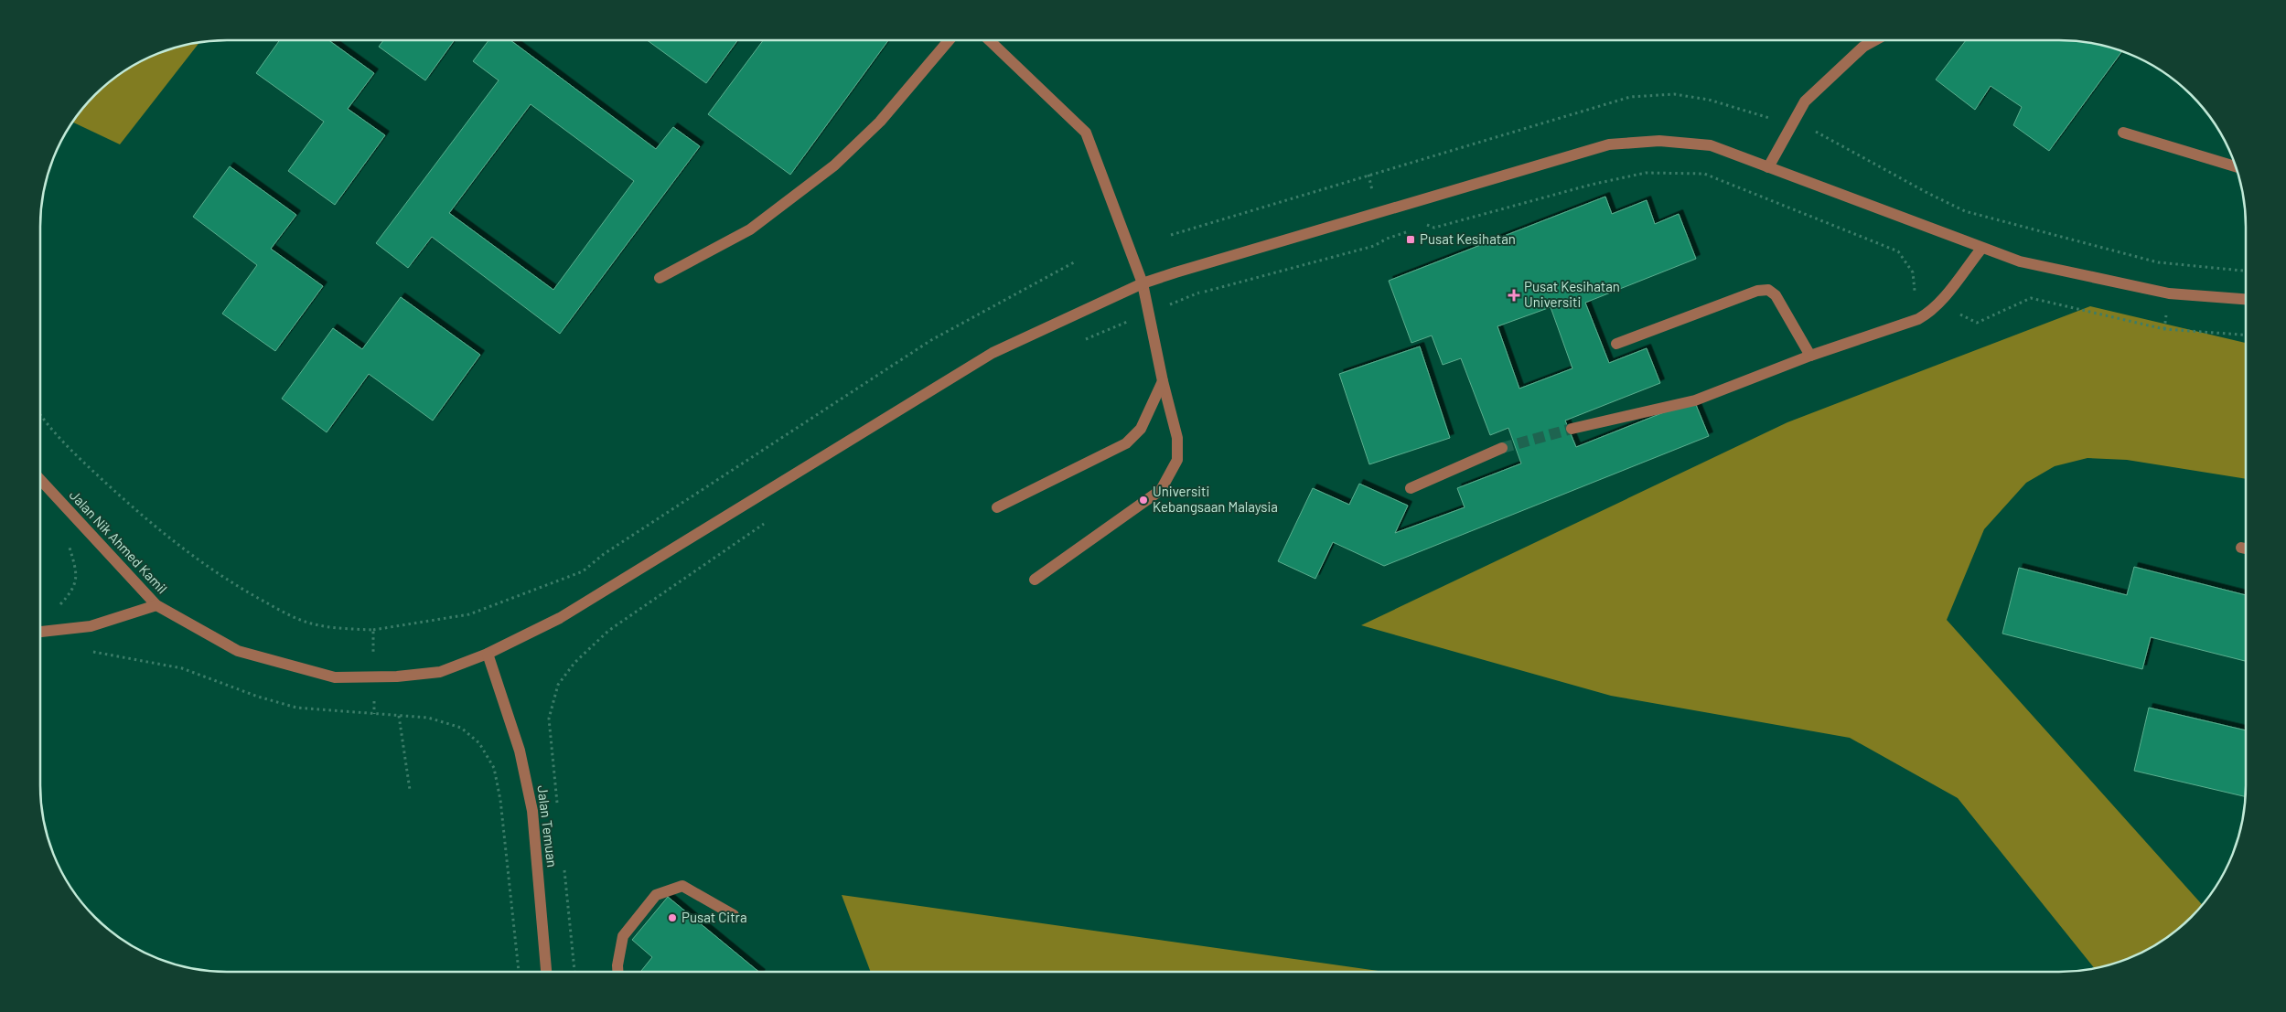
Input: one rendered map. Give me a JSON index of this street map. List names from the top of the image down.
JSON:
{
  "streets": {
    "street": ["Jalan Nik Ahmed Kamil", "Jalan Temuan"]
  },
  "crossings": [
    ["Jalan Nik Ahmed Kamil", "Jalan Temuan"]
  ],
  "places": {
    "transit": ["Pusat Kesihatan"],
    "health": ["Pusat Kesihatan Universiti"],
    "other": ["Universiti Kebangsaan Malaysia", "Pusat Citra"]
  }
}
